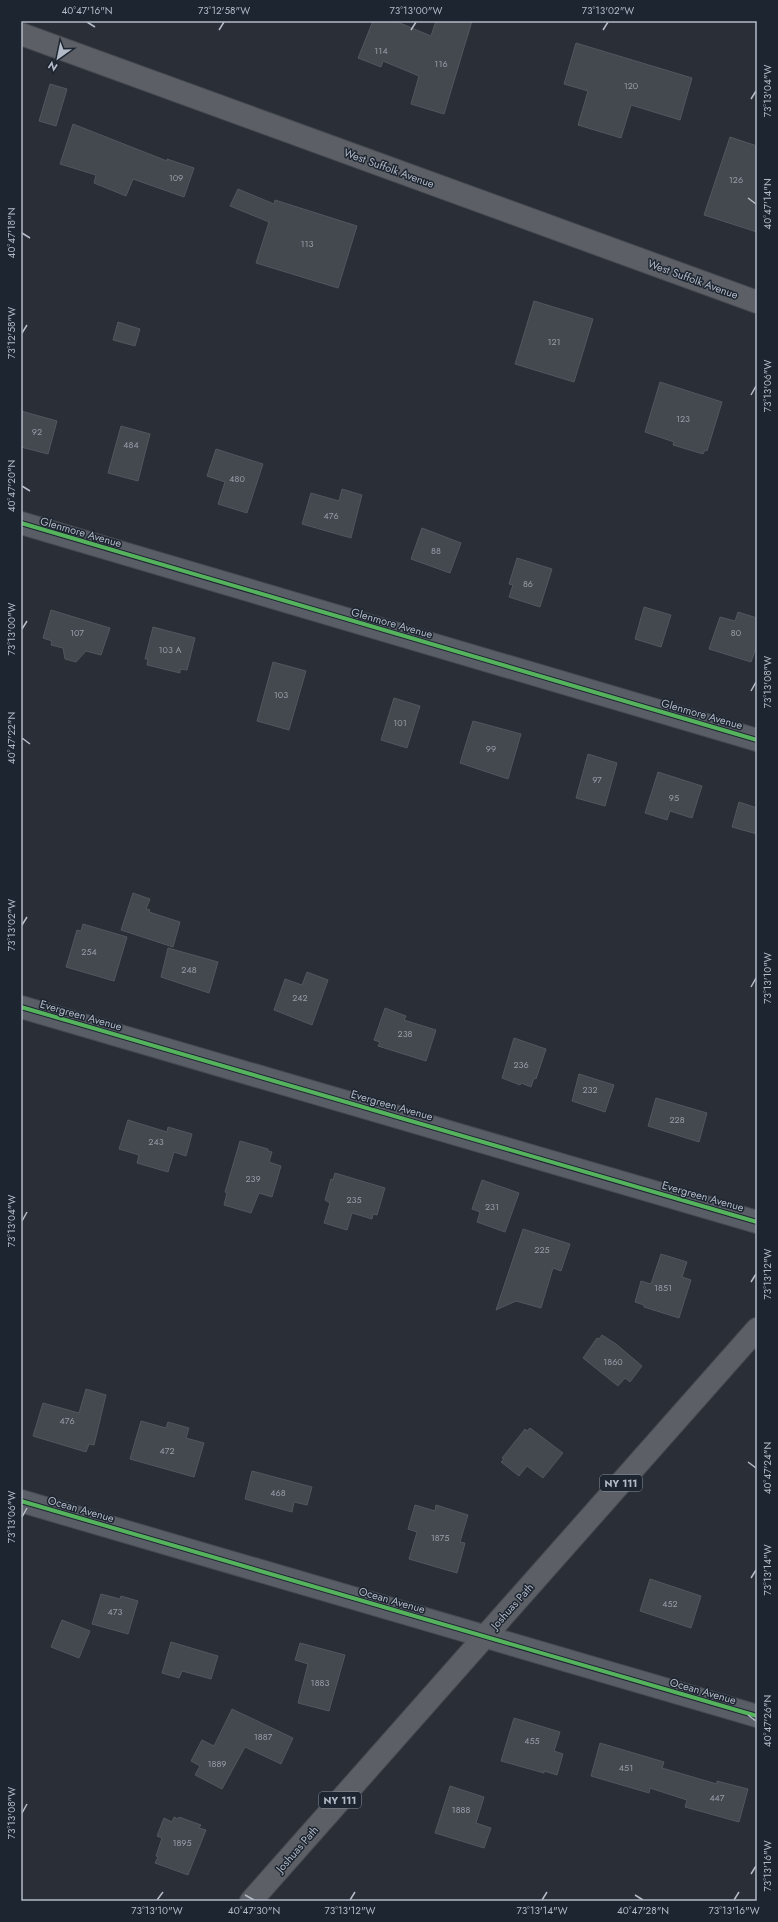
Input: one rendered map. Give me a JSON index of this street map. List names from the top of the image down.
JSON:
{
  "streets": {
    "main road": ["West Suffolk Avenue", "NY 111", "Joshuas Path"],
    "street": ["Glenmore Avenue", "Evergreen Avenue", "Ocean Avenue"]
  },
  "crossings": [
    ["Ocean Avenue", "Joshuas Path"]
  ],
  "house_numbers": [
    "114",
    "116",
    "120",
    "109",
    "126",
    "113",
    "121",
    "123",
    "92",
    "484",
    "480",
    "476",
    "88",
    "86",
    "107",
    "80",
    "103 A",
    "103",
    "101",
    "99",
    "97",
    "95",
    "254",
    "248",
    "242",
    "238",
    "236",
    "232",
    "228",
    "243",
    "239",
    "235",
    "231",
    "225",
    "1851",
    "1860",
    "476",
    "472",
    "468",
    "1875",
    "452",
    "473",
    "1883",
    "1887",
    "455",
    "1889",
    "451",
    "447",
    "1888",
    "1895"
  ],
  "north": "bottom left",
  "coordinates": [
    "40°47'16\"N",
    "73°12'58\"W",
    "73°13'00\"W",
    "73°13'02\"W",
    "73°13'04\"W",
    "40°47'14\"N",
    "40°47'18\"N",
    "73°13'06\"W",
    "40°47'20\"N",
    "73°13'08\"W",
    "40°47'22\"N",
    "73°13'10\"W",
    "73°13'12\"W",
    "40°47'24\"N",
    "73°13'14\"W",
    "40°47'26\"N",
    "73°13'16\"W",
    "40°47'30\"N",
    "40°47'28\"N"
  ]
}
